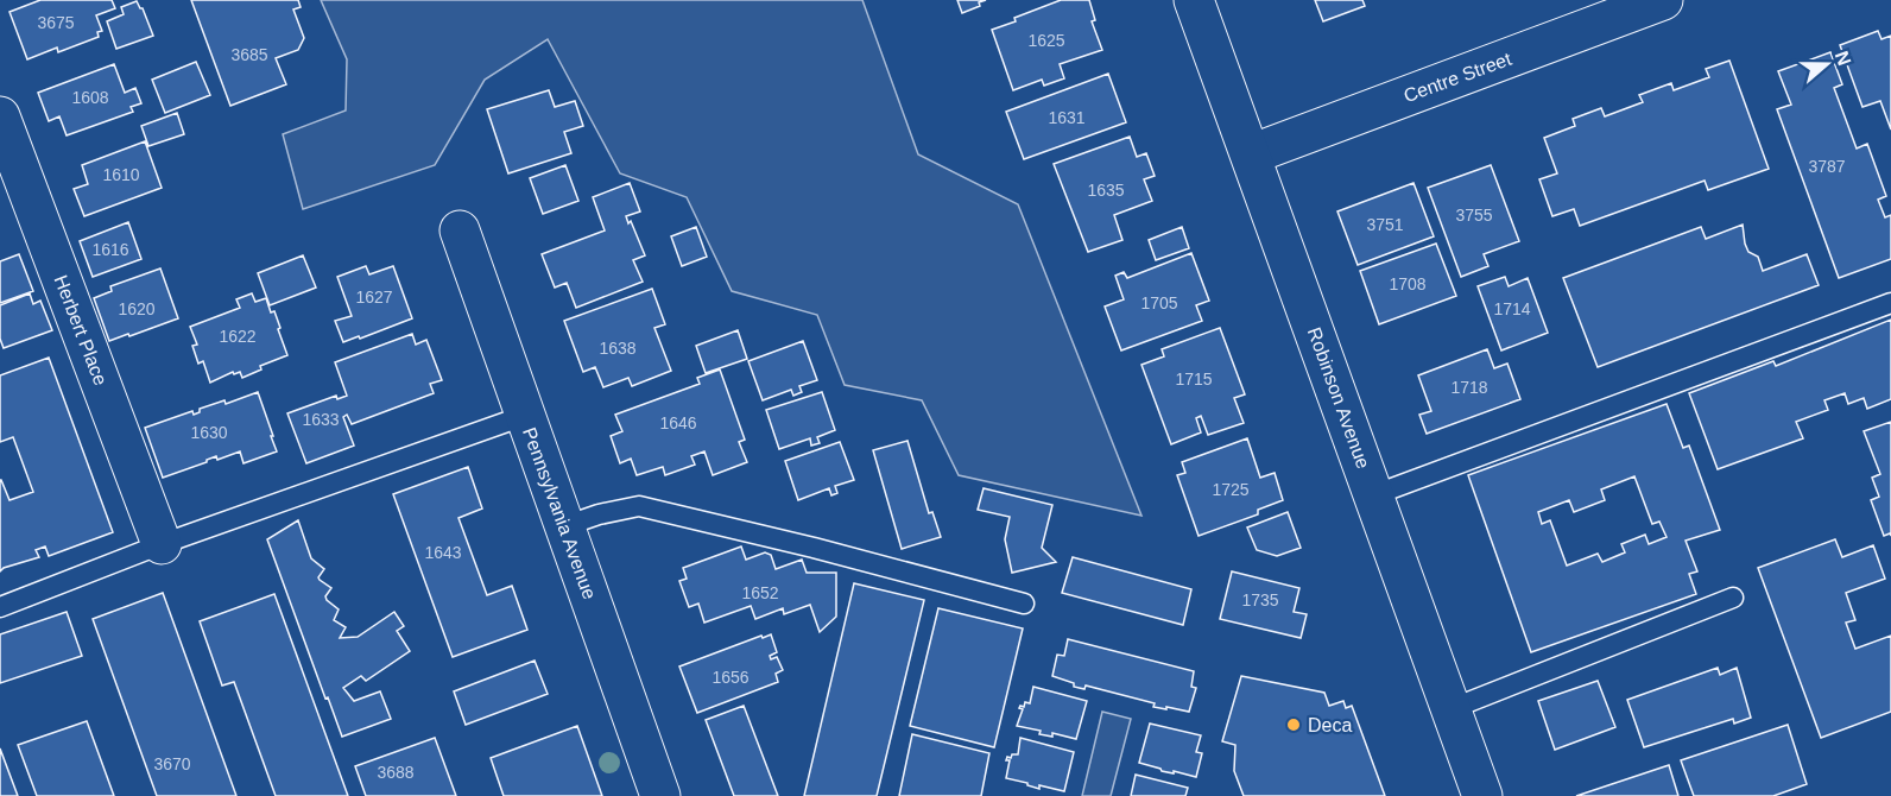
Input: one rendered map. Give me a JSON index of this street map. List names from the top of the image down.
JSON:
{
  "streets": {
    "street": [
      "Centre Street",
      "Herbert Place",
      "Robinson Avenue",
      "Pennsylvania Avenue"
    ]
  },
  "crossings": [
    ["Centre Street", "Robinson Avenue"]
  ],
  "places": ["Deca"],
  "house_numbers": [
    "3675",
    "1625",
    "3685",
    "1608",
    "1631",
    "3787",
    "1610",
    "1635",
    "3755",
    "3751",
    "1616",
    "1708",
    "1627",
    "1705",
    "1620",
    "1714",
    "1622",
    "1638",
    "1715",
    "1718",
    "1633",
    "1646",
    "1630",
    "1725",
    "1643",
    "1652",
    "1735",
    "1656",
    "3670",
    "3688"
  ],
  "north": "right"
}
